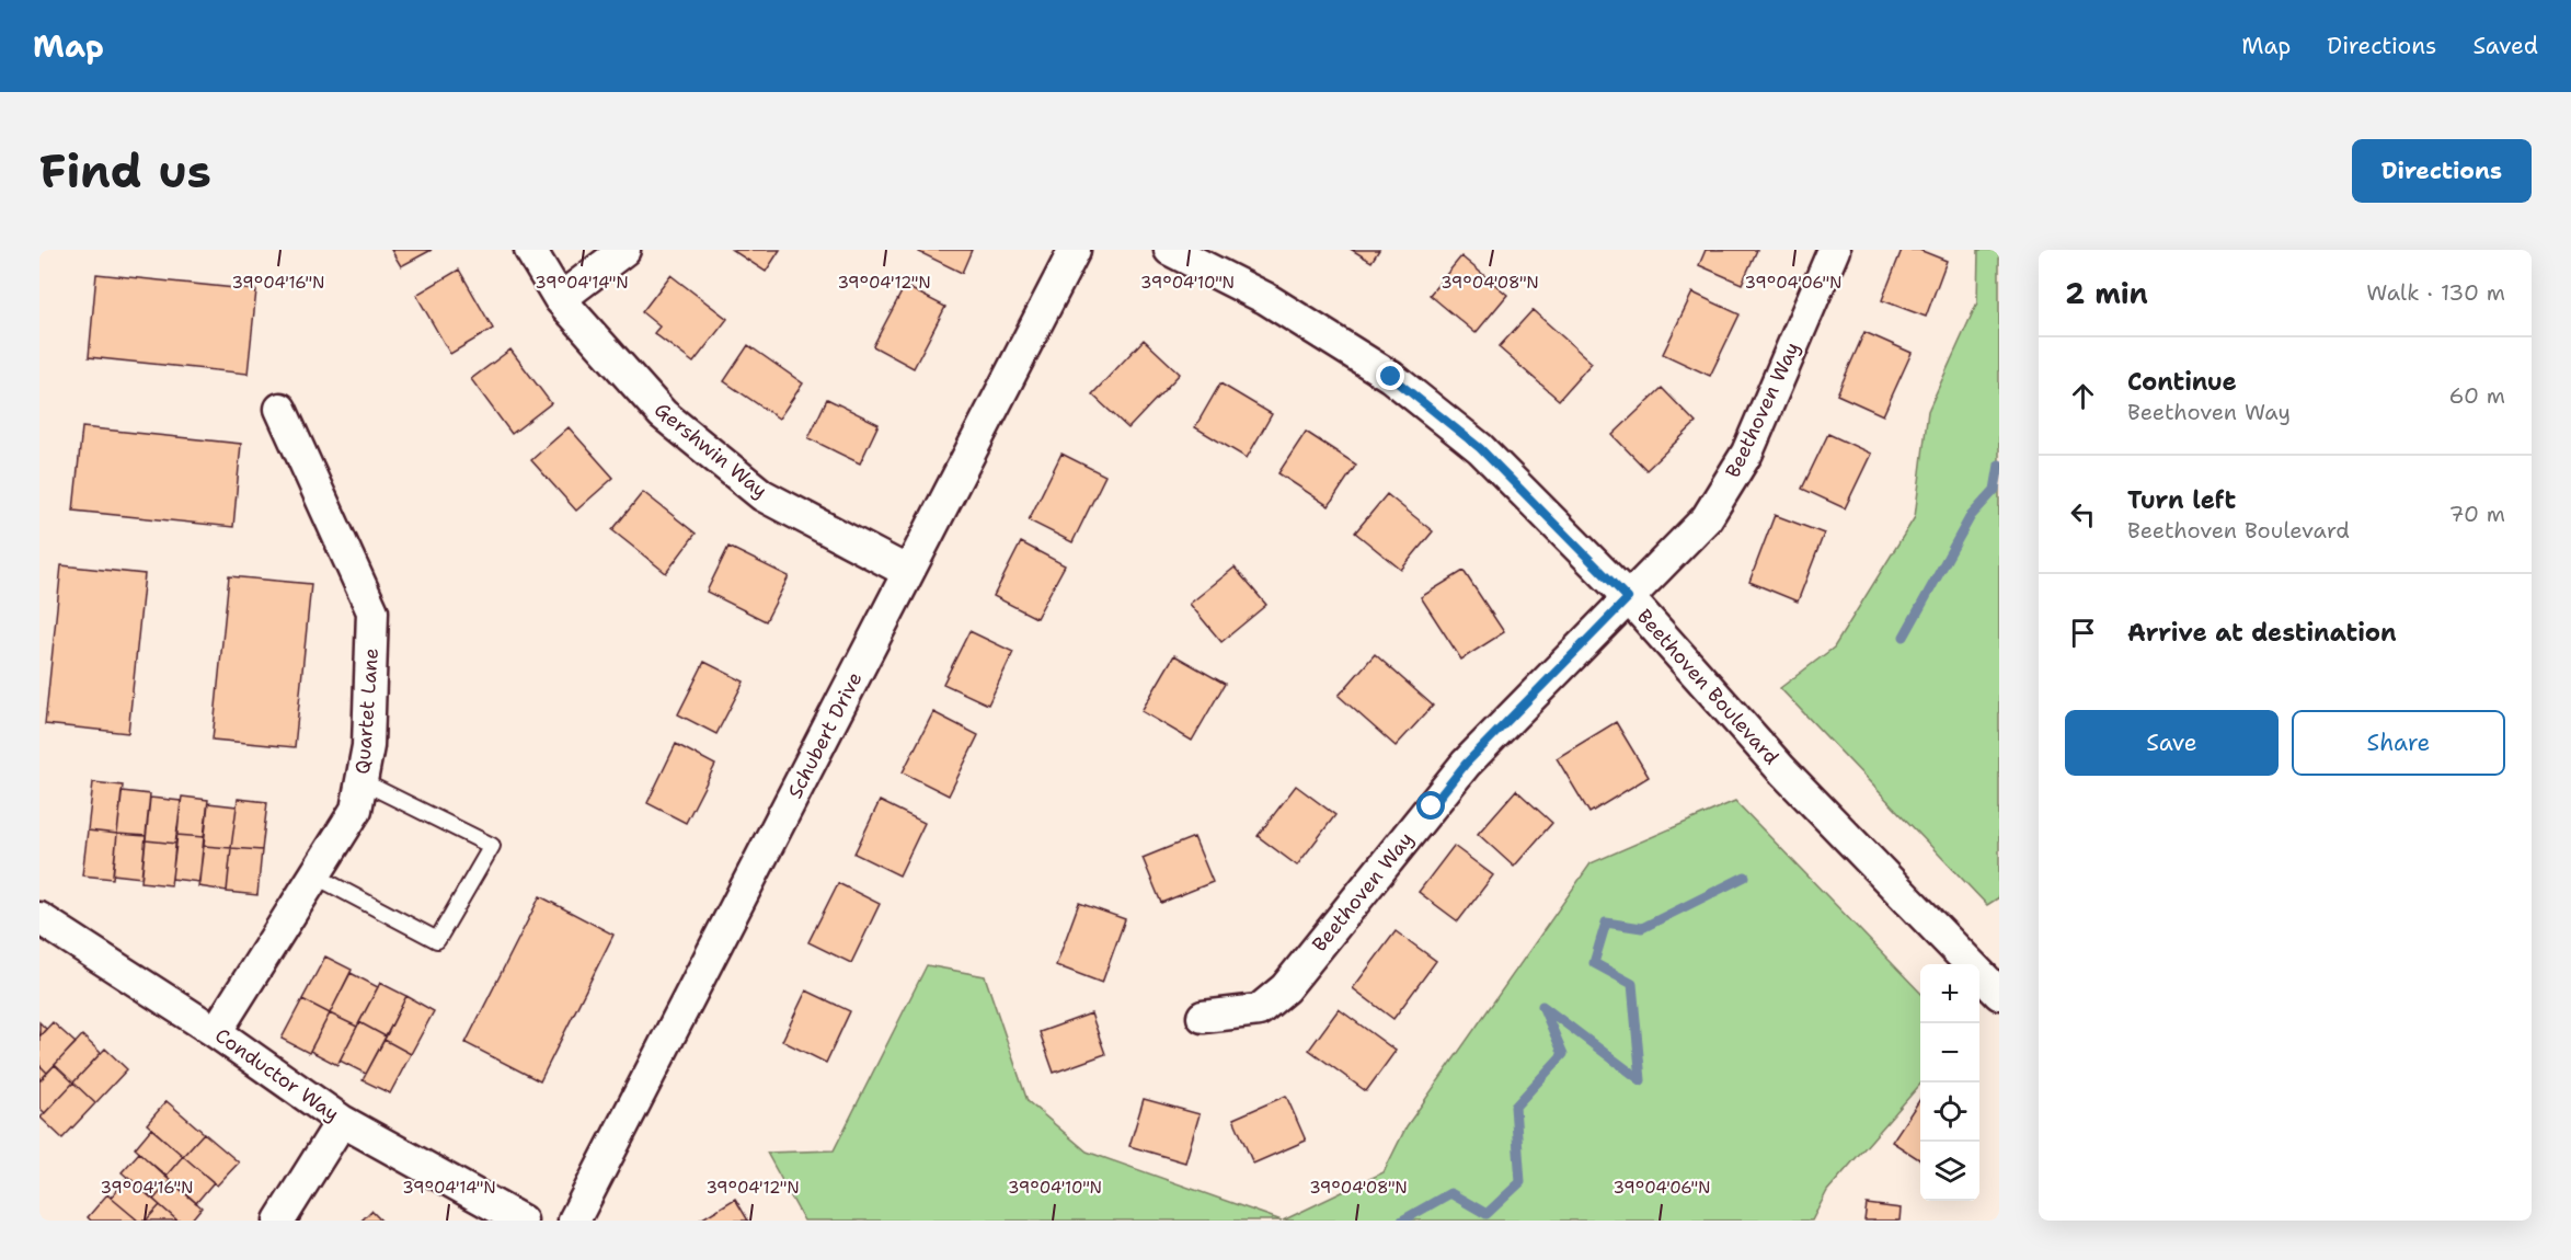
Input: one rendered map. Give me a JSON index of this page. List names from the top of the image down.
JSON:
{
  "streets": {
    "street": [
      "Beethoven Way",
      "Gershwin Way",
      "Beethoven Boulevard",
      "Quartet Lane",
      "Schubert Drive",
      "Conductor Way"
    ]
  },
  "crossings": [
    ["Beethoven Way", "Beethoven Boulevard"],
    ["Gershwin Way", "Schubert Drive"],
    ["Quartet Lane", "Conductor Way"]
  ],
  "page": {
    "header": "Map",
    "nav": ["Map", "Directions", "Saved"],
    "buttons": [
      "Directions",
      ["Save", "Share"]
    ],
    "title": "Find us",
    "heading": ["2 min", "Walk · 130 m"],
    "list": [
      ["Continue", "Beethoven Way", "60 m"],
      ["Turn left", "Beethoven Boulevard", "70 m"],
      "Arrive at destination"
    ],
    "map_buttons": ["+", "−"]
  },
  "coordinates": [
    "39°04'16\"N",
    "39°04'14\"N",
    "39°04'12\"N",
    "39°04'10\"N",
    "39°04'08\"N",
    "39°04'06\"N"
  ]
}
